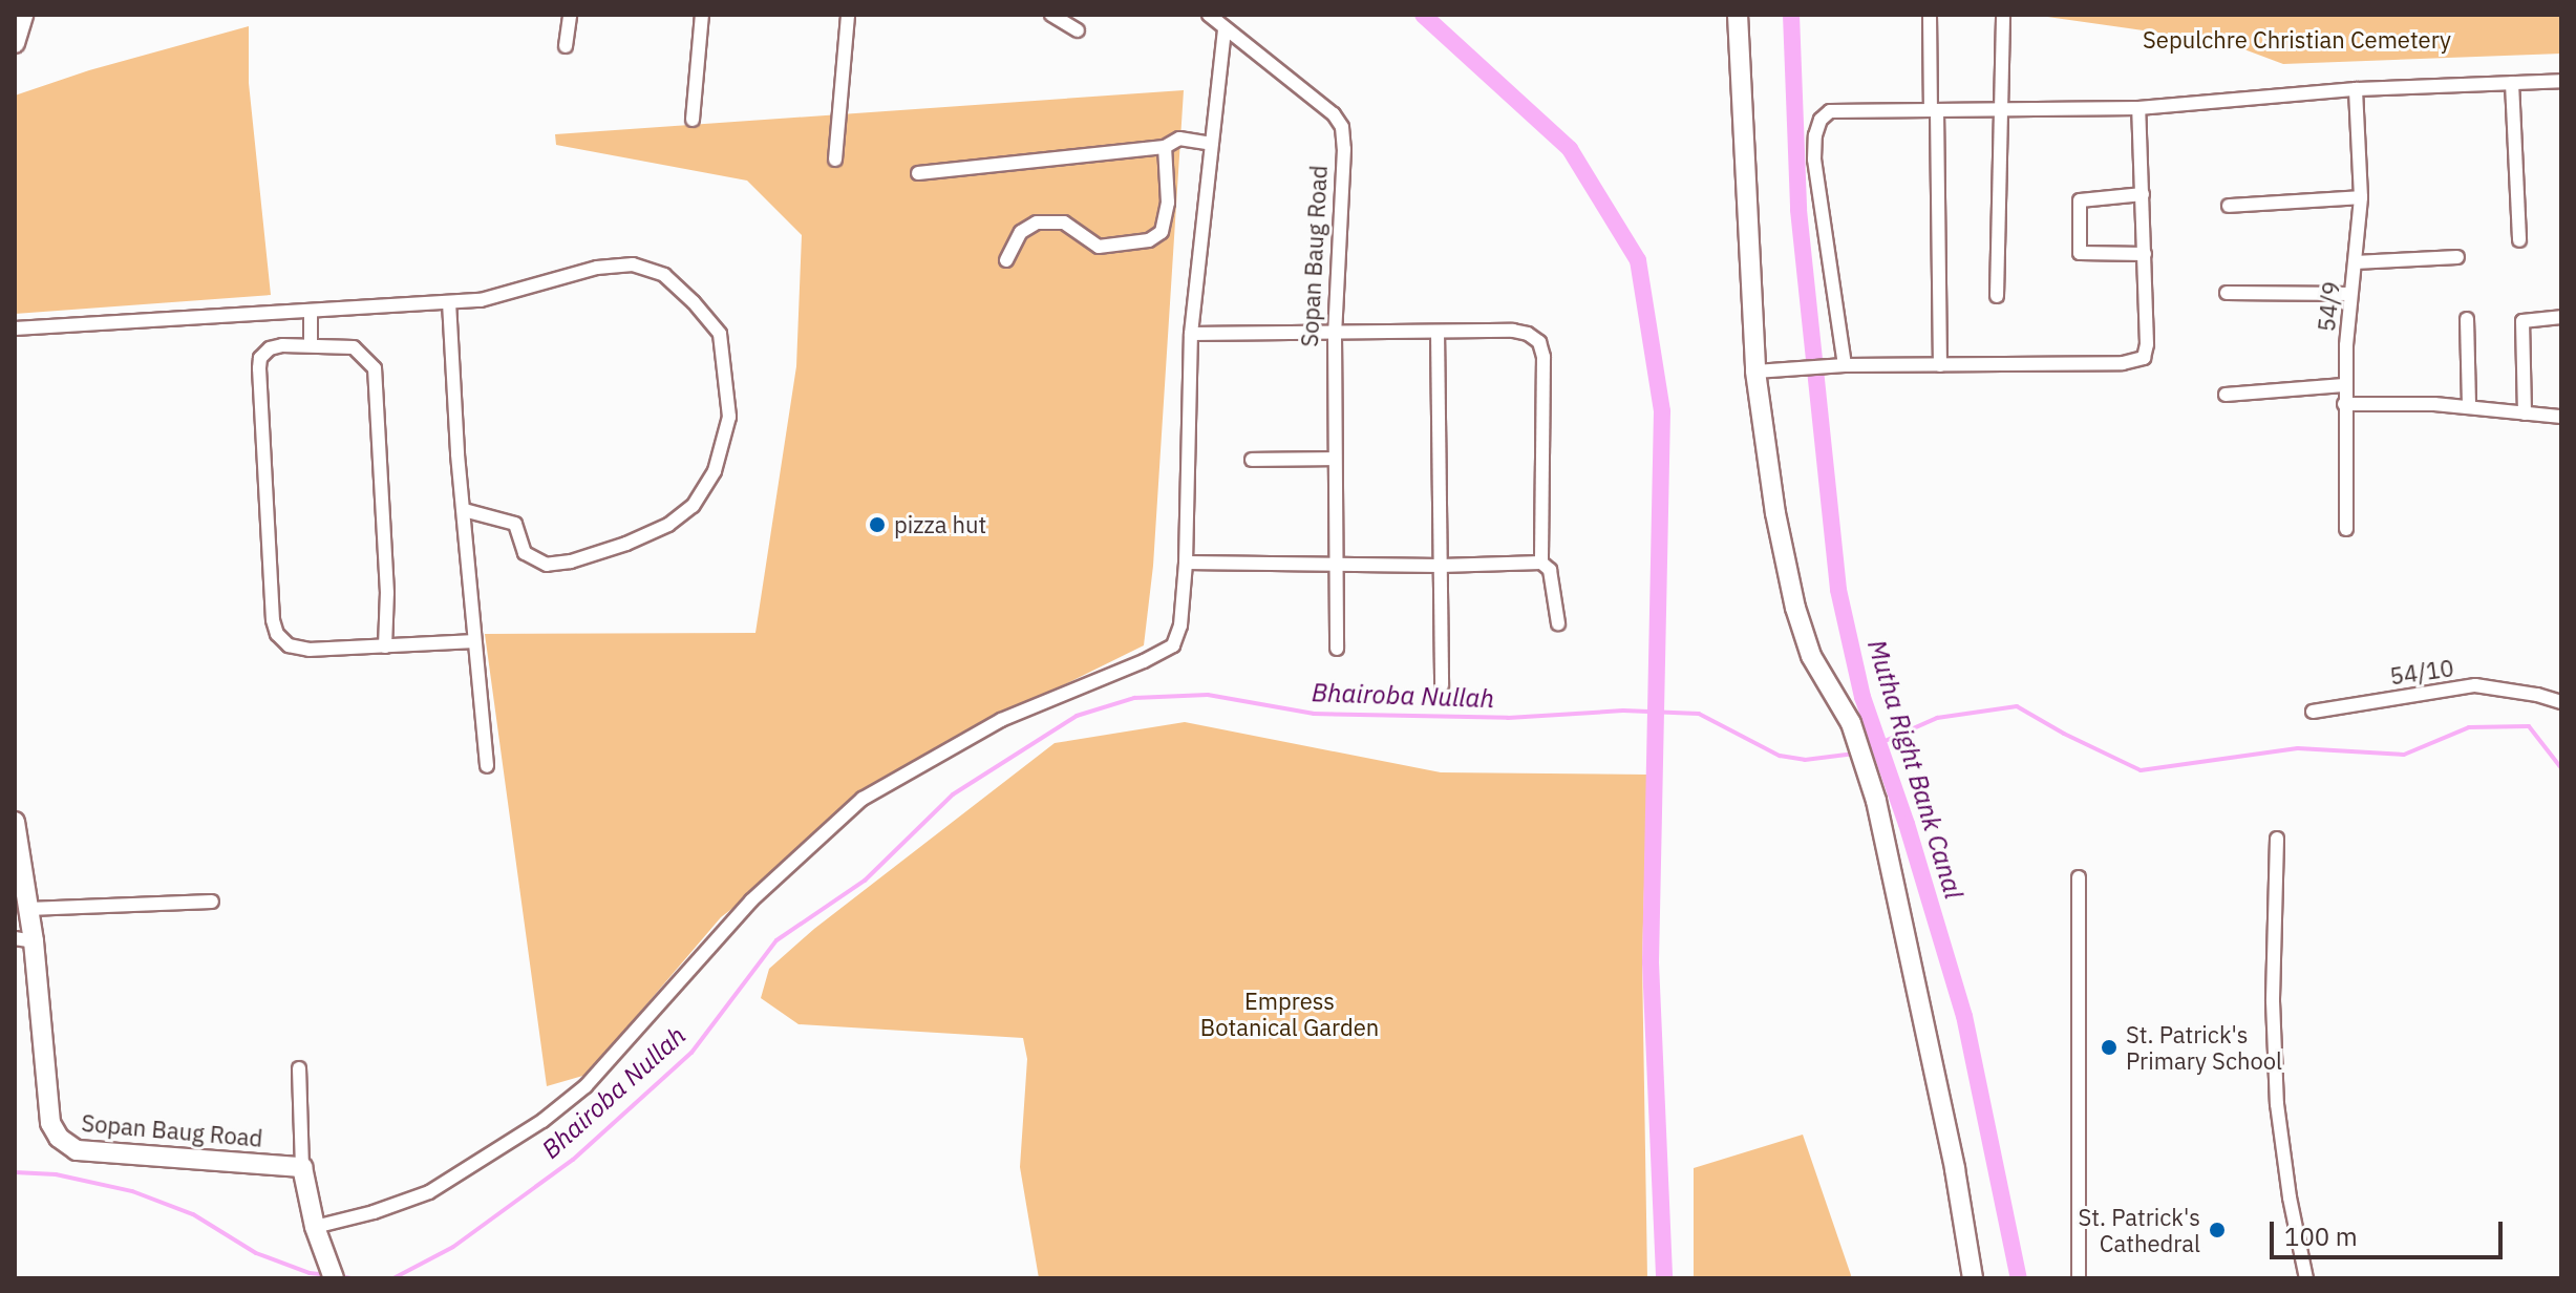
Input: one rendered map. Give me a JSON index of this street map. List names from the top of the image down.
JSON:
{
  "streets": {
    "street": ["Sopan Baug Road", "54/9", "54/10"]
  },
  "water": ["Bhairoba Nullah", "Mutha Right Bank Canal"],
  "parks": ["Sepulchre Christian Cemetery", "Empress Botanical Garden"],
  "places": ["pizza hut", "St. Patrick's Primary School", "St. Patrick's Cathedral"],
  "scale_bar": "100 m"
}
